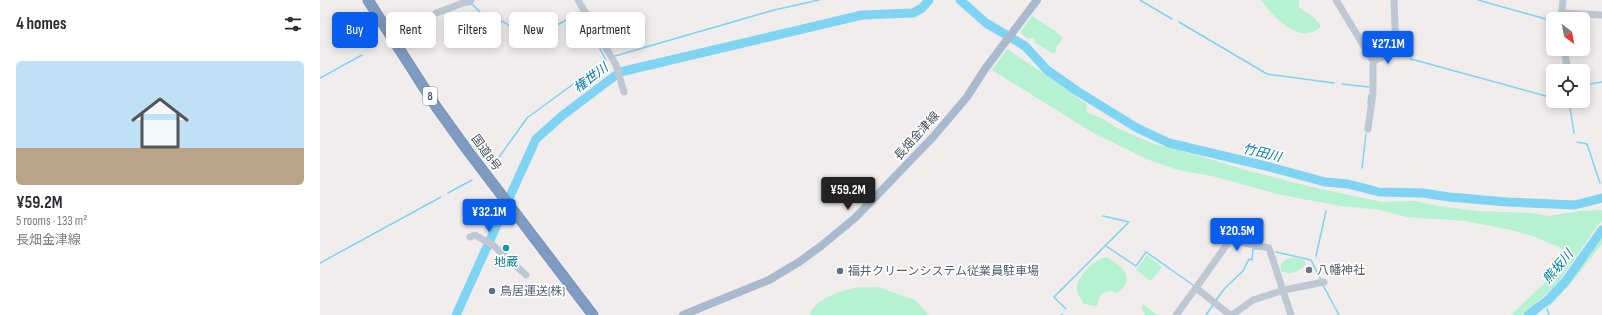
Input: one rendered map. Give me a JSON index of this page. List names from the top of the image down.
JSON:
{
  "streets": {
    "highway": ["8", "国道8号"],
    "main road": ["長畑金津線"]
  },
  "water": ["権世川", "竹田川", "熊坂川"],
  "places": [
    "地蔵",
    "八幡神社",
    "福井クリーンシステム従業員駐車場",
    "鳥居運送(株)"
  ],
  "north": "bottom right",
  "page": {
    "heading": "4 homes",
    "chip": [
      "Buy",
      "Rent",
      "Filters",
      "New",
      "Apartment"
    ],
    "price": [
      "¥27.1M",
      "¥59.2M",
      "¥32.1M",
      "¥20.5M"
    ],
    "list": [
      {
        "name": "¥59.2M",
        "note": "5 rooms · 133 m² · 長畑金津線"
      }
    ]
  }
}
